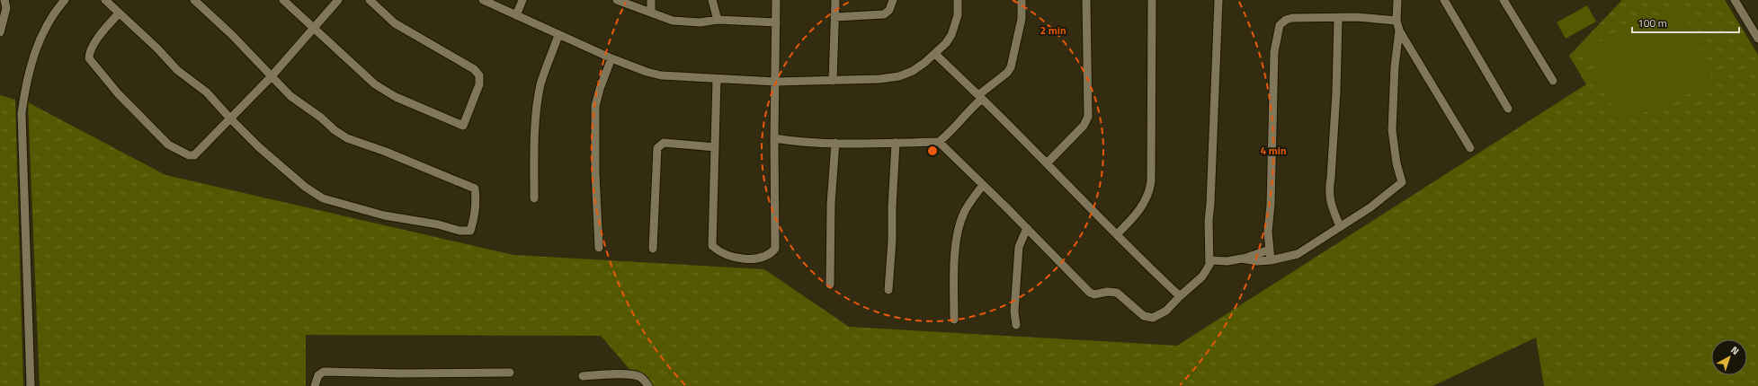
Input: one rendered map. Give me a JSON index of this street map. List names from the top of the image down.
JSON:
{
  "scale_bar": "100 m",
  "north": "top right",
  "rings": ["2 min", "4 min"]
}
